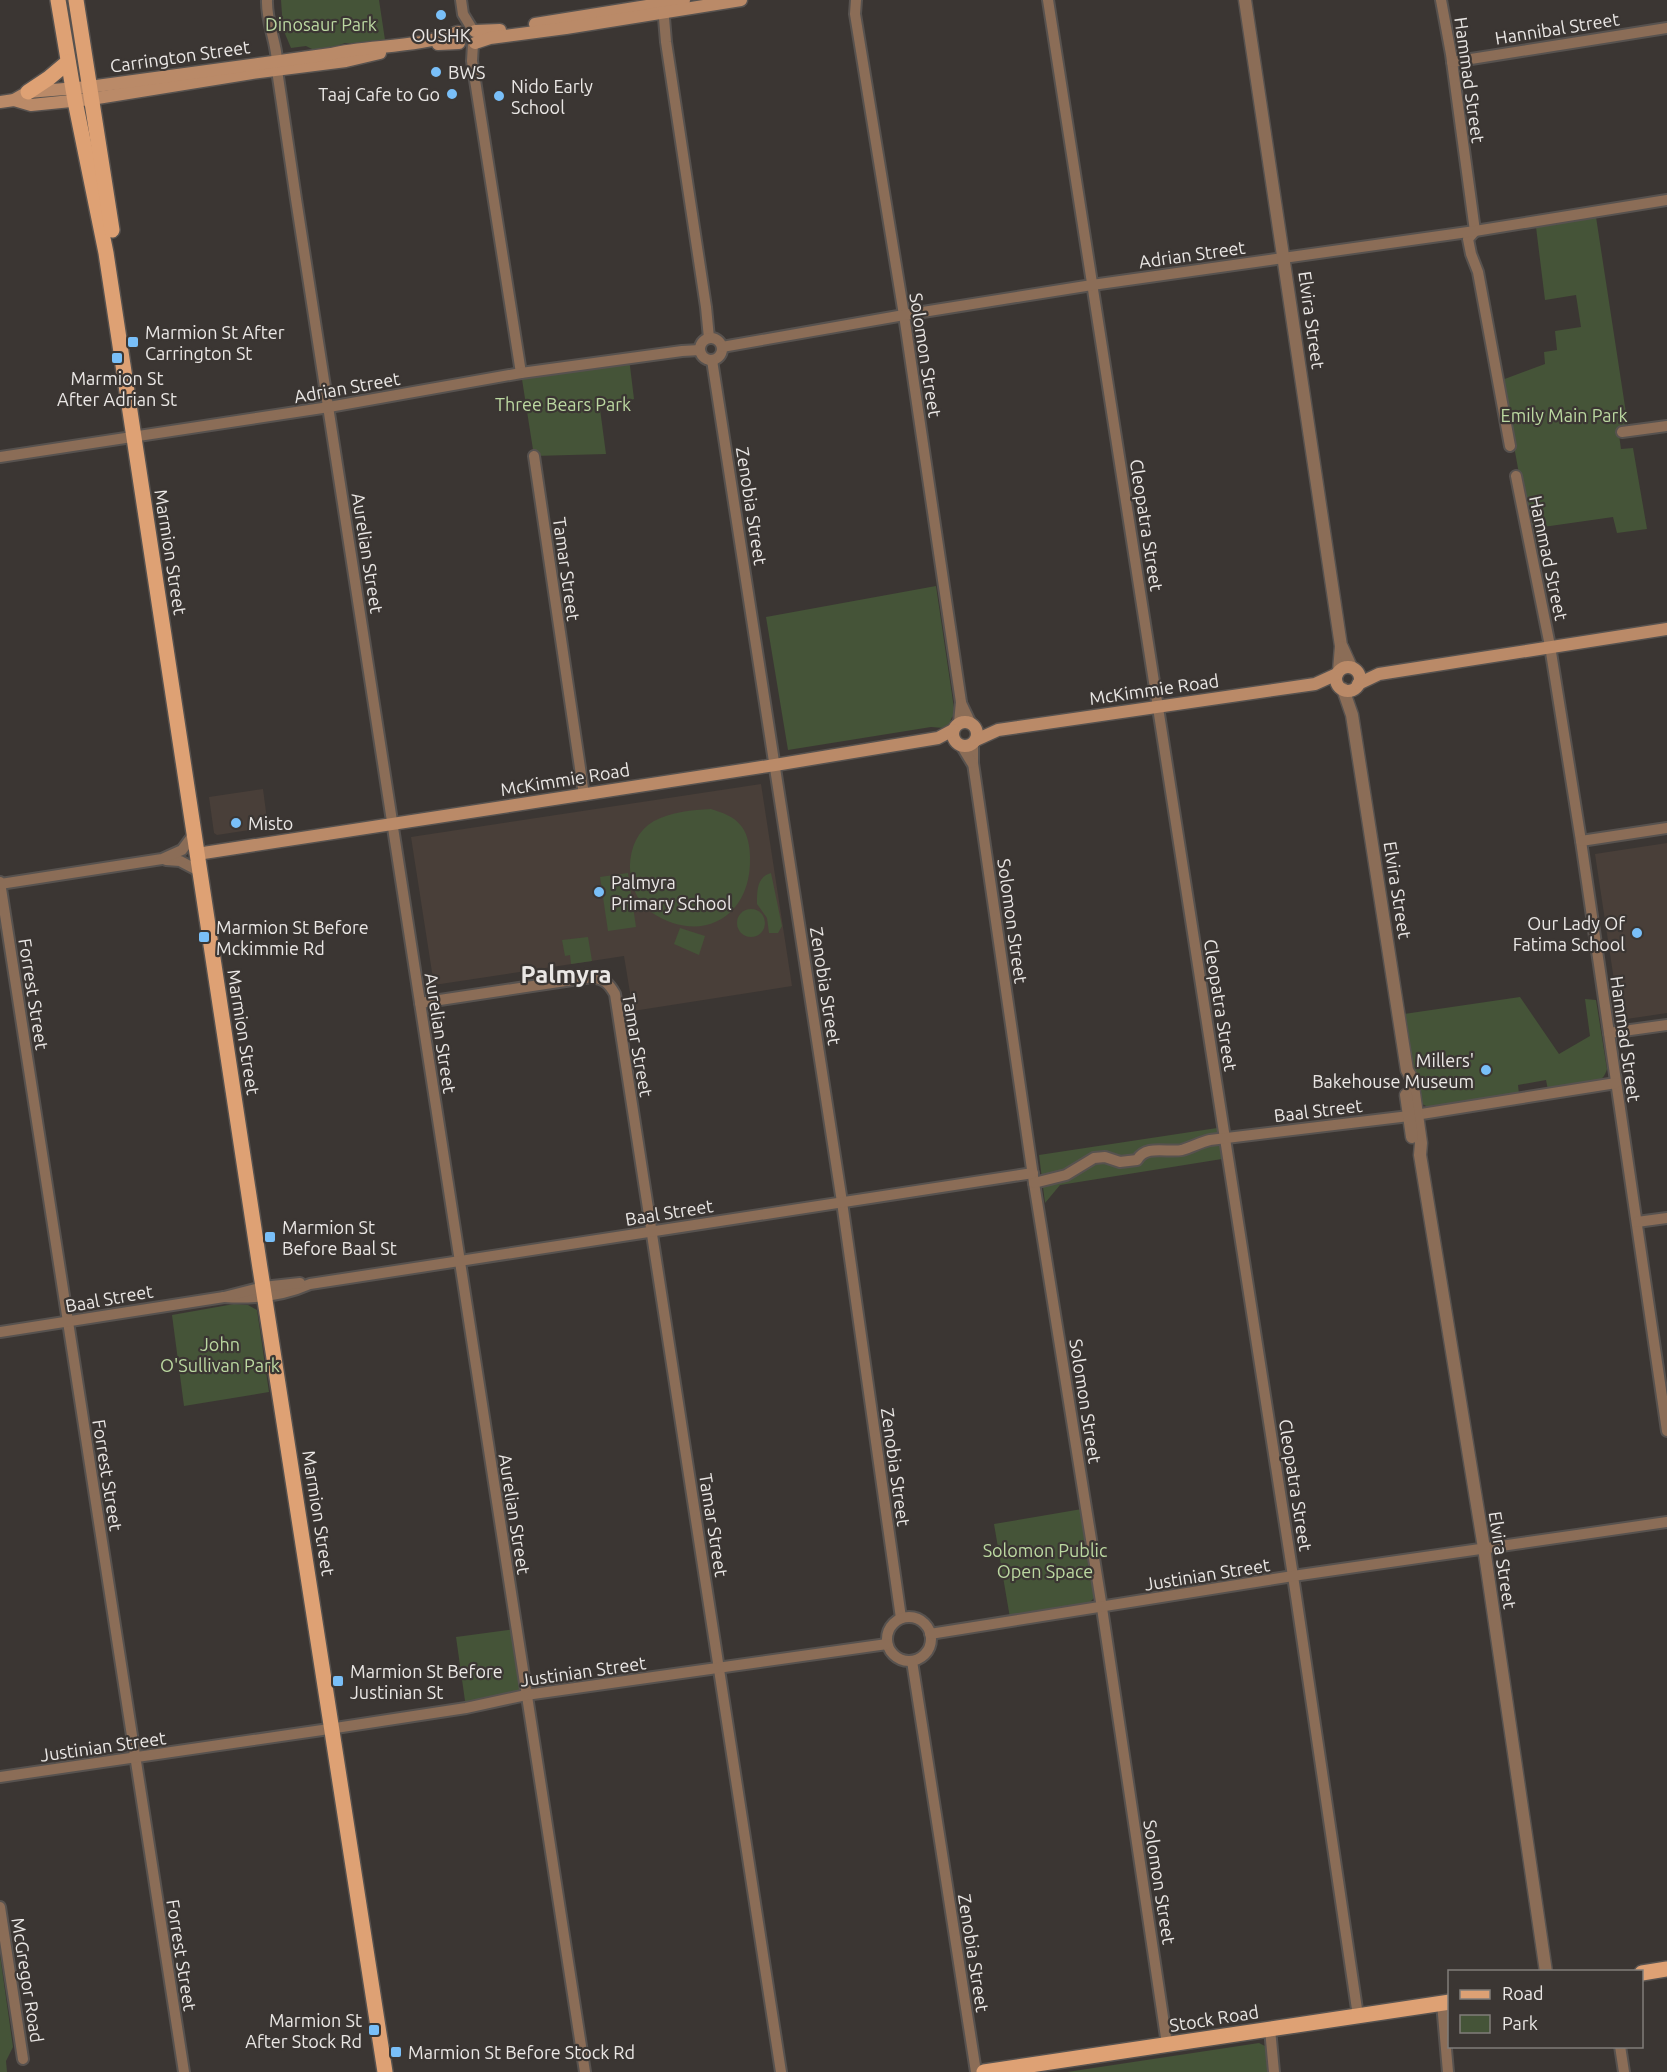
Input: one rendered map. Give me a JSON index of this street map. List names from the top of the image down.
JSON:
{
  "streets": {
    "main road": [
      "Carrington Street",
      "Marmion Street",
      "McKimmie Road",
      "Stock Road"
    ],
    "street": [
      "Hannibal Street",
      "Hammad Street",
      "Adrian Street",
      "Elvira Street",
      "Solomon Street",
      "Zenobia Street",
      "Cleopatra Street",
      "Aurelian Street",
      "Tamar Street",
      "Forrest Street",
      "Baal Street",
      "Justinian Street",
      "McGregor Road"
    ]
  },
  "crossings": [
    ["Hannibal Street", "Hammad Street"],
    ["Carrington Street", "Marmion Street"],
    ["Carrington Street", "Aurelian Street"],
    ["Hammad Street", "Adrian Street"],
    ["Hammad Street", "Baal Street"],
    ["Adrian Street", "Elvira Street"],
    ["Adrian Street", "Solomon Street"],
    ["Adrian Street", "Zenobia Street"],
    ["Adrian Street", "Cleopatra Street"],
    ["Adrian Street", "Marmion Street"],
    ["Adrian Street", "Aurelian Street"],
    ["Elvira Street", "McKimmie Road"],
    ["Elvira Street", "Baal Street"],
    ["Elvira Street", "Justinian Street"],
    ["Solomon Street", "McKimmie Road"],
    ["Solomon Street", "Baal Street"],
    ["Solomon Street", "Justinian Street"],
    ["Solomon Street", "Stock Road"],
    ["Zenobia Street", "McKimmie Road"],
    ["Zenobia Street", "Baal Street"],
    ["Zenobia Street", "Justinian Street"],
    ["Cleopatra Street", "McKimmie Road"],
    ["Cleopatra Street", "Baal Street"],
    ["Cleopatra Street", "Justinian Street"],
    ["Cleopatra Street", "Stock Road"],
    ["Marmion Street", "McKimmie Road"],
    ["Marmion Street", "Baal Street"],
    ["Marmion Street", "Justinian Street"],
    ["Aurelian Street", "Tamar Street"],
    ["Aurelian Street", "McKimmie Road"],
    ["Aurelian Street", "Baal Street"],
    ["Aurelian Street", "Justinian Street"],
    ["Tamar Street", "McKimmie Road"],
    ["Tamar Street", "Baal Street"],
    ["Tamar Street", "Justinian Street"],
    ["Forrest Street", "Baal Street"],
    ["Forrest Street", "Justinian Street"]
  ],
  "districts": ["Palmyra"],
  "parks": [
    "Dinosaur Park",
    "Three Bears Park",
    "Emily Main Park",
    "John O'Sullivan Park",
    "Solomon Public Open Space"
  ],
  "places": {
    "other": [
      "OUSHK",
      "BWS",
      "Taaj Cafe to Go",
      "Nido Early School",
      "Misto",
      "Palmyra Primary School",
      "Our Lady Of Fatima School",
      "Millers' Bakehouse Museum"
    ],
    "transit": [
      "Marmion St After Carrington St",
      "Marmion St After Adrian St",
      "Marmion St Before Mckimmie Rd",
      "Marmion St Before Baal St",
      "Marmion St Before Justinian St",
      "Marmion St After Stock Rd",
      "Marmion St Before Stock Rd"
    ]
  },
  "legend": ["Road", "Park"]
}
